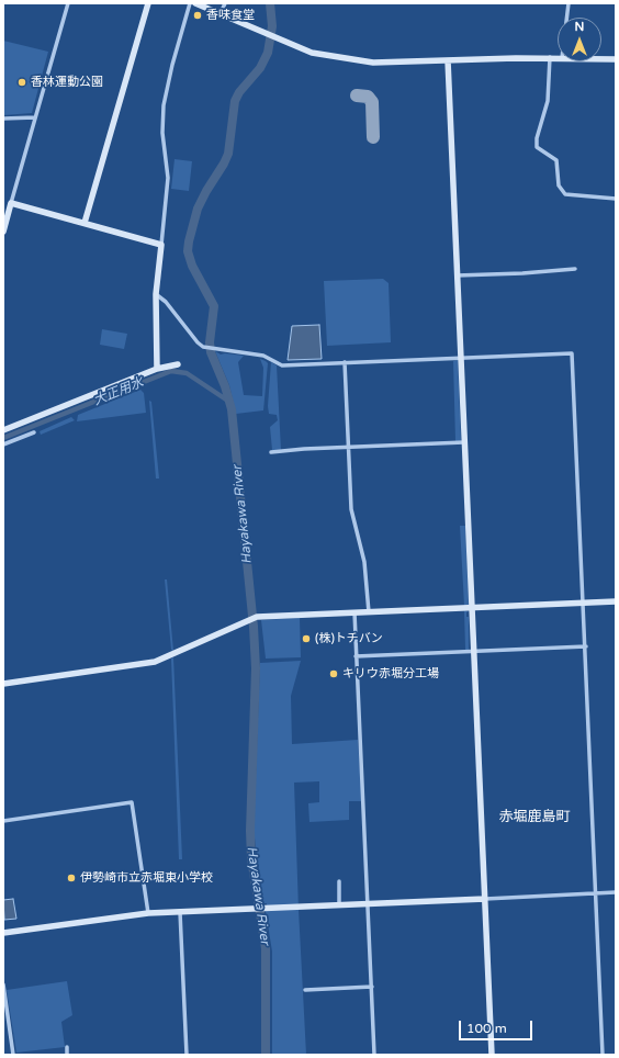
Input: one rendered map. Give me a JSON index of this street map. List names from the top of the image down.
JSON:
{
  "districts": ["赤堀鹿島町"],
  "water": ["大正用水", "Hayakawa River"],
  "places": [
    "香味食堂",
    "香林運動公園",
    "(株)トチバン",
    "キリウ赤堀分工場",
    "伊勢崎市立赤堀東小学校"
  ],
  "scale_bar": "100 m",
  "north": "top"
}
